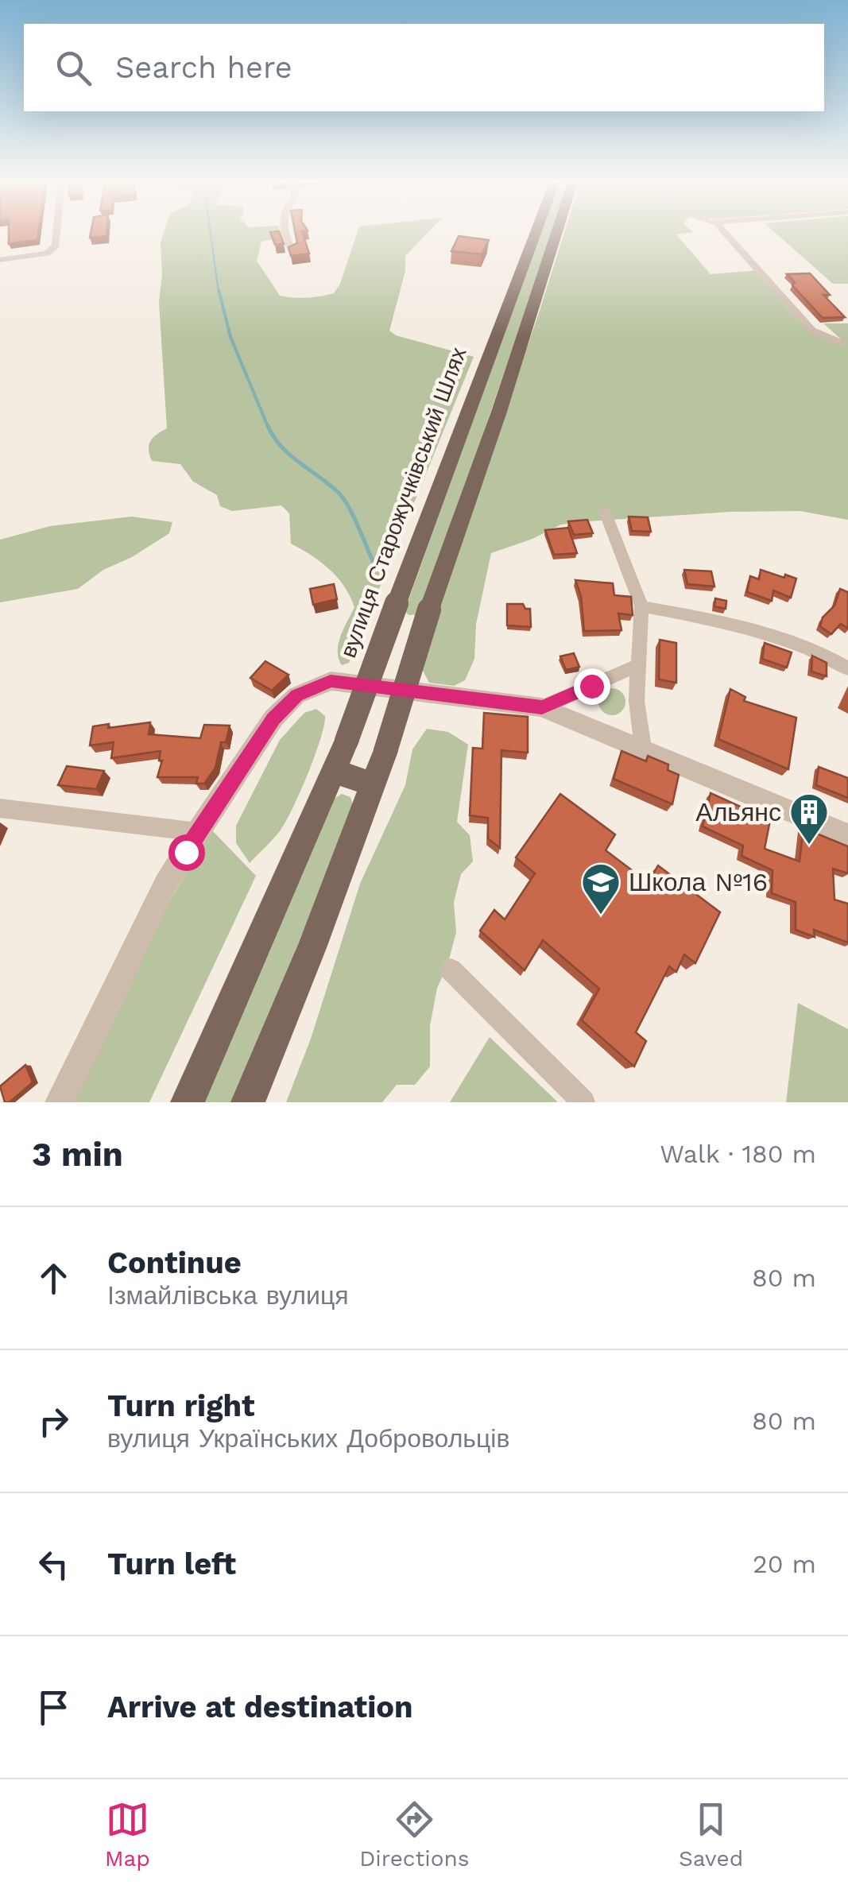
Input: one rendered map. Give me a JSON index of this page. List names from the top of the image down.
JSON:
{
  "streets": {
    "main road": ["вулиця Старожучківський Шлях"]
  },
  "places": {
    "building": ["Альянс"],
    "school or university": ["Школа №16"]
  },
  "page": {
    "search": "Search here",
    "heading": ["3 min", "Walk · 180 m"],
    "list": [
      ["Continue", "Ізмайлівська вулиця", "80 m"],
      ["Turn right", "вулиця Українських Добровольців", "80 m"],
      ["Turn left", "20 m"],
      "Arrive at destination"
    ],
    "nav": ["Map", "Directions", "Saved"]
  }
}
